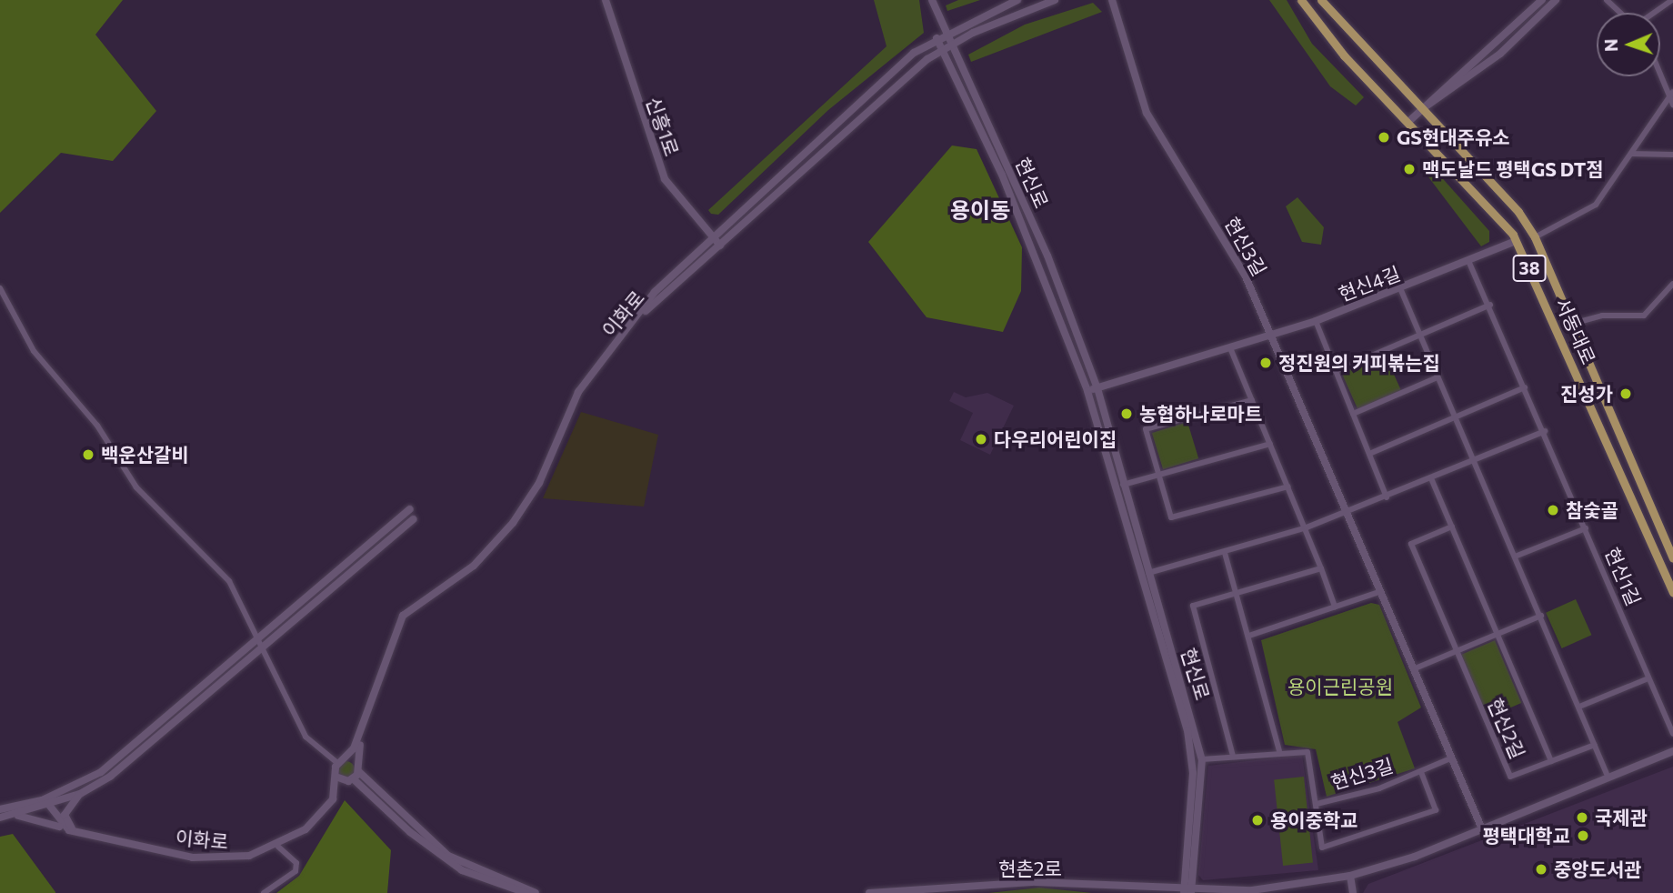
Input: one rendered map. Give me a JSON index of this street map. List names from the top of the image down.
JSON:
{
  "streets": {
    "main road": ["38", "서동대로"],
    "street": [
      "신흥1로",
      "현신로",
      "현신3길",
      "현신4길",
      "이화로",
      "현신1길",
      "현신2길",
      "현촌2로"
    ]
  },
  "crossings": [
    ["신흥1로", "이화로"],
    ["현신로", "현신3길"],
    ["현신로", "현신4길"],
    ["현신로", "이화로"],
    ["현신로", "현촌2로"],
    ["현신3길", "현신4길"],
    ["현신4길", "서동대로"],
    ["현신4길", "현신1길"]
  ],
  "districts": ["용이동"],
  "parks": ["용이근린공원"],
  "places": [
    "GS현대주유소",
    "맥도날드 평택GS DT점",
    "정진원의 커피볶는집",
    "진성가",
    "농협하나로마트",
    "다우리어린이집",
    "백운산갈비",
    "참숯골",
    "국제관",
    "용이중학교",
    "평택대학교",
    "중앙도서관"
  ],
  "north": "left"
}
